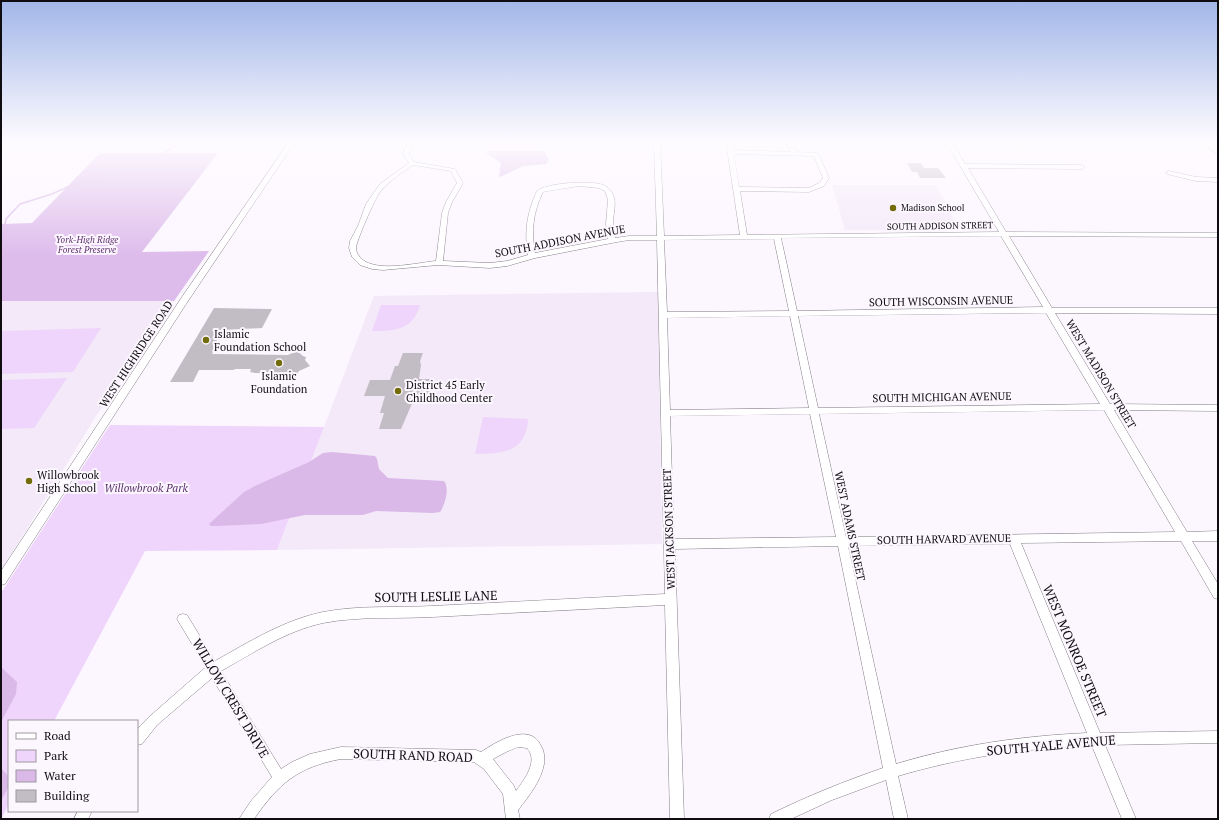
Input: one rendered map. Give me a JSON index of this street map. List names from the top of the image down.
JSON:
{
  "streets": {
    "street": [
      "SOUTH ADDISON STREET",
      "SOUTH ADDISON AVENUE",
      "SOUTH WISCONSIN AVENUE",
      "WEST HIGHRIDGE ROAD",
      "WEST MADISON STREET",
      "SOUTH MICHIGAN AVENUE",
      "WEST ADAMS STREET",
      "WEST JACKSON STREET",
      "SOUTH HARVARD AVENUE",
      "SOUTH LESLIE LANE",
      "WEST MONROE STREET",
      "WILLOW CREST DRIVE",
      "SOUTH YALE AVENUE",
      "SOUTH RAND ROAD"
    ]
  },
  "crossings": [
    ["SOUTH ADDISON STREET", "SOUTH ADDISON AVENUE"],
    ["SOUTH ADDISON STREET", "WEST MADISON STREET"],
    ["SOUTH ADDISON STREET", "WEST ADAMS STREET"],
    ["SOUTH ADDISON STREET", "WEST JACKSON STREET"],
    ["SOUTH ADDISON AVENUE", "WEST JACKSON STREET"],
    ["SOUTH WISCONSIN AVENUE", "WEST MADISON STREET"],
    ["SOUTH WISCONSIN AVENUE", "WEST ADAMS STREET"],
    ["SOUTH WISCONSIN AVENUE", "WEST JACKSON STREET"],
    ["WEST MADISON STREET", "SOUTH MICHIGAN AVENUE"],
    ["WEST MADISON STREET", "SOUTH HARVARD AVENUE"],
    ["SOUTH MICHIGAN AVENUE", "WEST ADAMS STREET"],
    ["SOUTH MICHIGAN AVENUE", "WEST JACKSON STREET"],
    ["WEST ADAMS STREET", "SOUTH HARVARD AVENUE"],
    ["WEST ADAMS STREET", "SOUTH YALE AVENUE"],
    ["WEST JACKSON STREET", "SOUTH HARVARD AVENUE"],
    ["WEST JACKSON STREET", "SOUTH LESLIE LANE"],
    ["SOUTH HARVARD AVENUE", "WEST MONROE STREET"],
    ["SOUTH LESLIE LANE", "WILLOW CREST DRIVE"],
    ["WEST MONROE STREET", "SOUTH YALE AVENUE"],
    ["WILLOW CREST DRIVE", "SOUTH RAND ROAD"]
  ],
  "parks": ["York-High Ridge Forest Preserve", "Willowbrook Park"],
  "places": [
    "Madison School",
    "Islamic Foundation School",
    "Islamic Foundation",
    "District 45 Early Childhood Center",
    "Willowbrook High School"
  ],
  "legend": [
    "Road",
    "Park",
    "Water",
    "Building"
  ]
}
